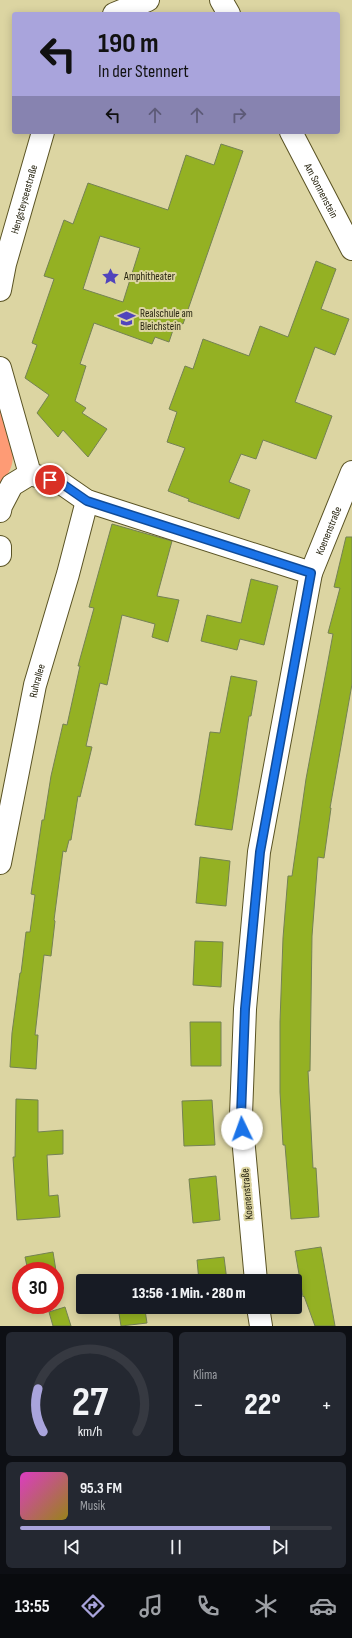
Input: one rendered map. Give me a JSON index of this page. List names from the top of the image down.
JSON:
{
  "streets": {
    "street": [
      "Am Sonnenstein",
      "Hengsteyseestraße",
      "Koenenstraße",
      "Ruhrallee"
    ]
  },
  "places": {
    "place": ["Amphitheater"],
    "school or university": ["Realschule am Bleichstein"]
  },
  "page": {
    "turn": ["190 m", "In der Stennert"],
    "limit": "30",
    "trip": "13:56 · 1 Min. · 280 m",
    "tile": "Klima",
    "heat": ["−", "22°", "+"],
    "song": ["95.3 FM", "Musik"],
    "tabs": "13:55",
    "gauge": ["27", "km/h"]
  }
}
